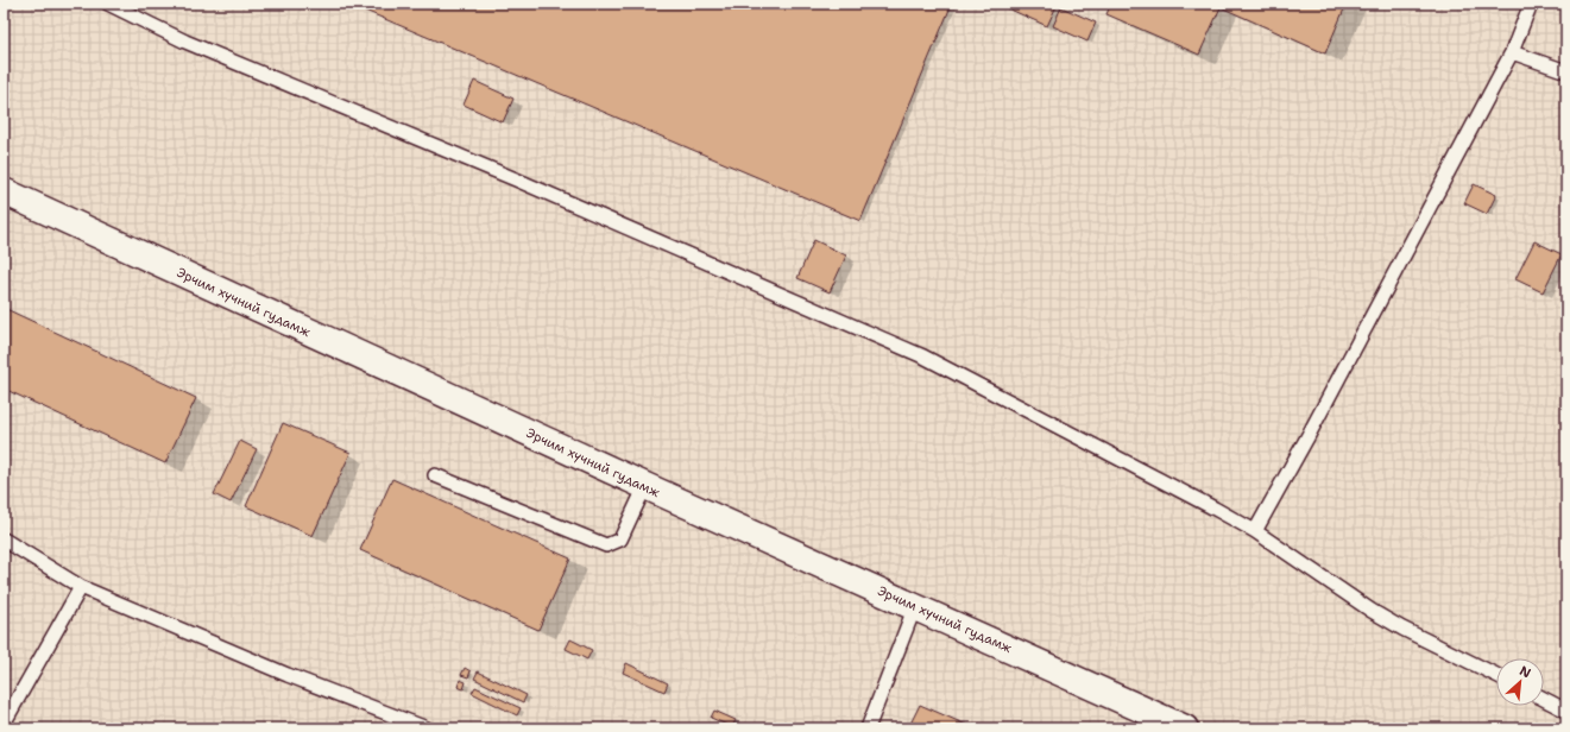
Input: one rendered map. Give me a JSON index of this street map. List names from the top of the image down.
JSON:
{
  "streets": {
    "main road": ["Эрчим хүчний гудамж"]
  },
  "north": "top right"
}
